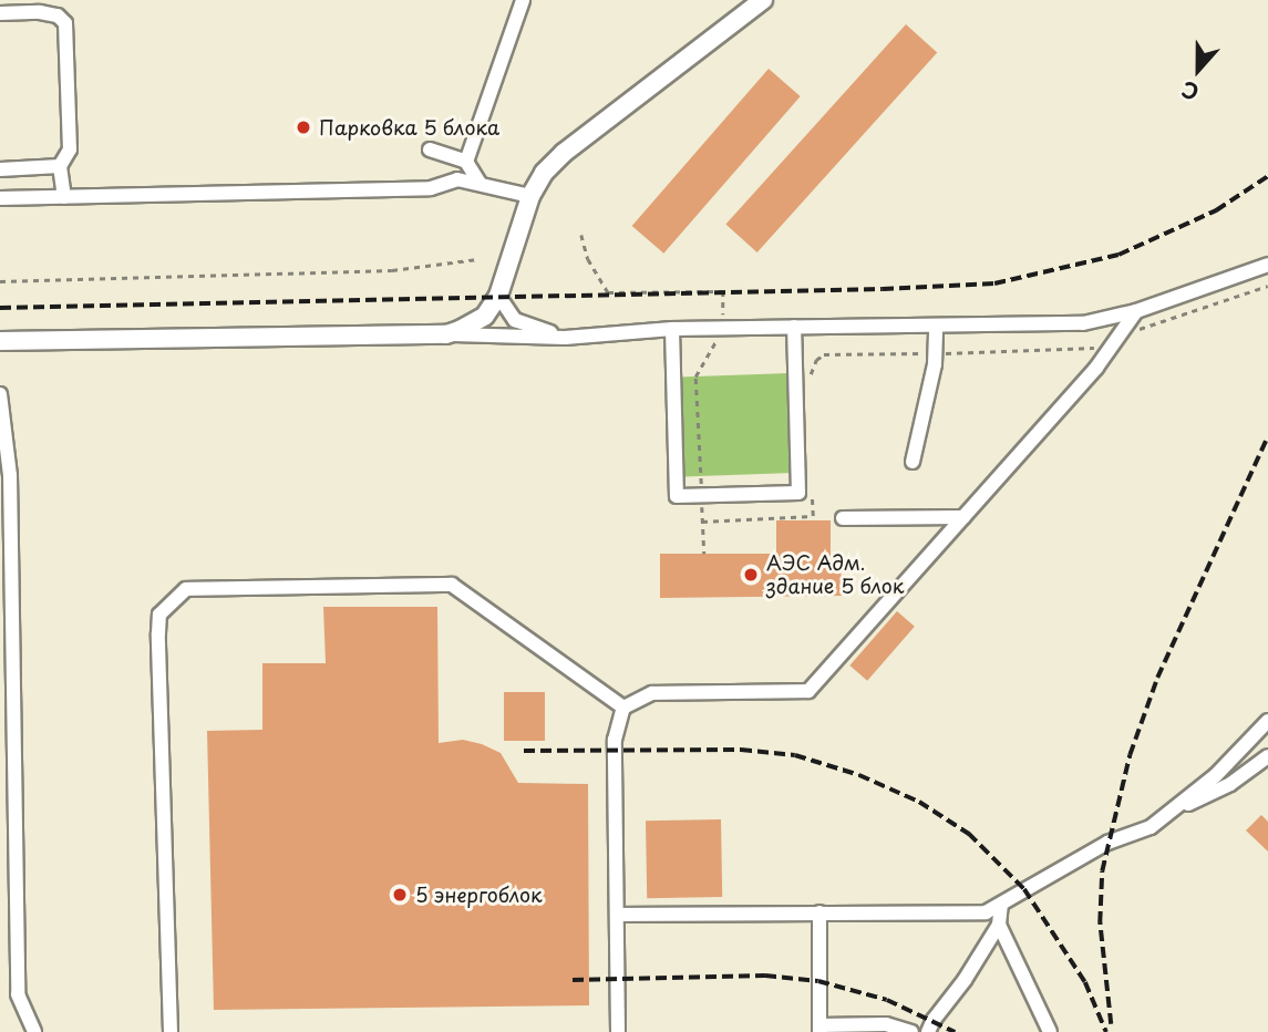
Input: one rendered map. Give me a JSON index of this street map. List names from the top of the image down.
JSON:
{
  "places": ["Парковка 5 блока", "АЭС Адм. здание 5 блок", "5 энергоблок"],
  "north": "bottom"
}
